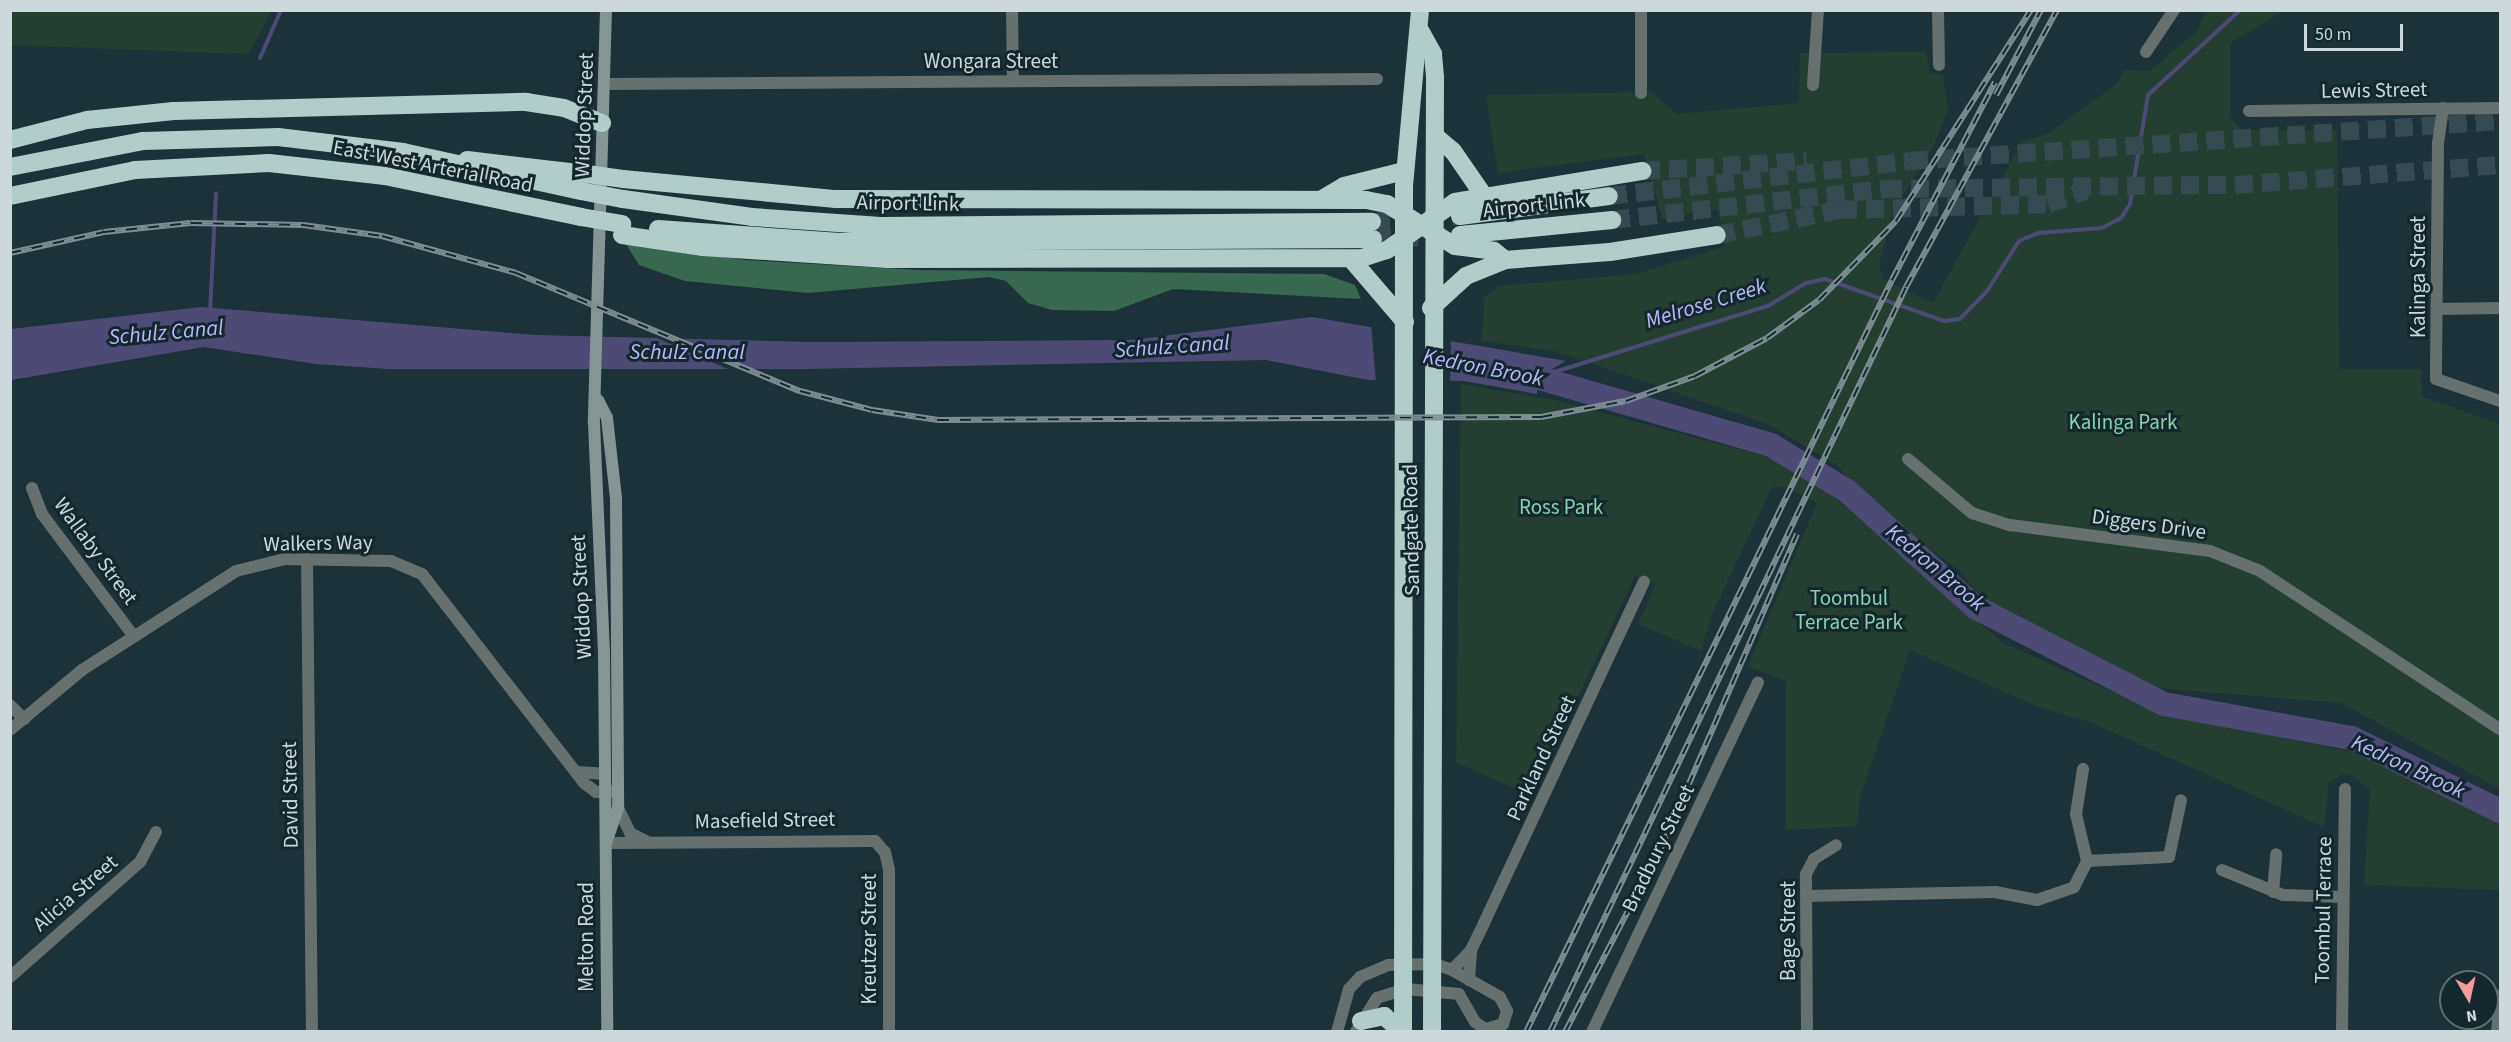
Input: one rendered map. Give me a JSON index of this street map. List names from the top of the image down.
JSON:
{
  "streets": {
    "highway": ["East-West Arterial Road", "Airport Link", "Sandgate Road"],
    "street": [
      "Wongara Street",
      "Lewis Street",
      "Widdop Street",
      "Kalinga Street",
      "Diggers Drive",
      "Walkers Way",
      "Wallaby Street",
      "Parkland Street",
      "David Street",
      "Masefield Street",
      "Bradbury Street",
      "Alicia Street",
      "Toombul Terrace",
      "Bage Street",
      "Melton Road",
      "Kreutzer Street"
    ]
  },
  "crossings": [
    ["Wongara Street", "Widdop Street"],
    ["Lewis Street", "Kalinga Street"],
    ["Widdop Street", "Walkers Way"],
    ["Widdop Street", "Melton Road"],
    ["East-West Arterial Road", "Airport Link"],
    ["Sandgate Road", "Parkland Street"],
    ["Walkers Way", "Wallaby Street"],
    ["Walkers Way", "David Street"],
    ["Walkers Way", "Melton Road"],
    ["Masefield Street", "Melton Road"],
    ["Masefield Street", "Kreutzer Street"]
  ],
  "water": ["Melrose Creek", "Schulz Canal", "Kedron Brook"],
  "parks": ["Kalinga Park", "Ross Park", "Toombul Terrace Park"],
  "scale_bar": "50 m",
  "north": "bottom"
}
